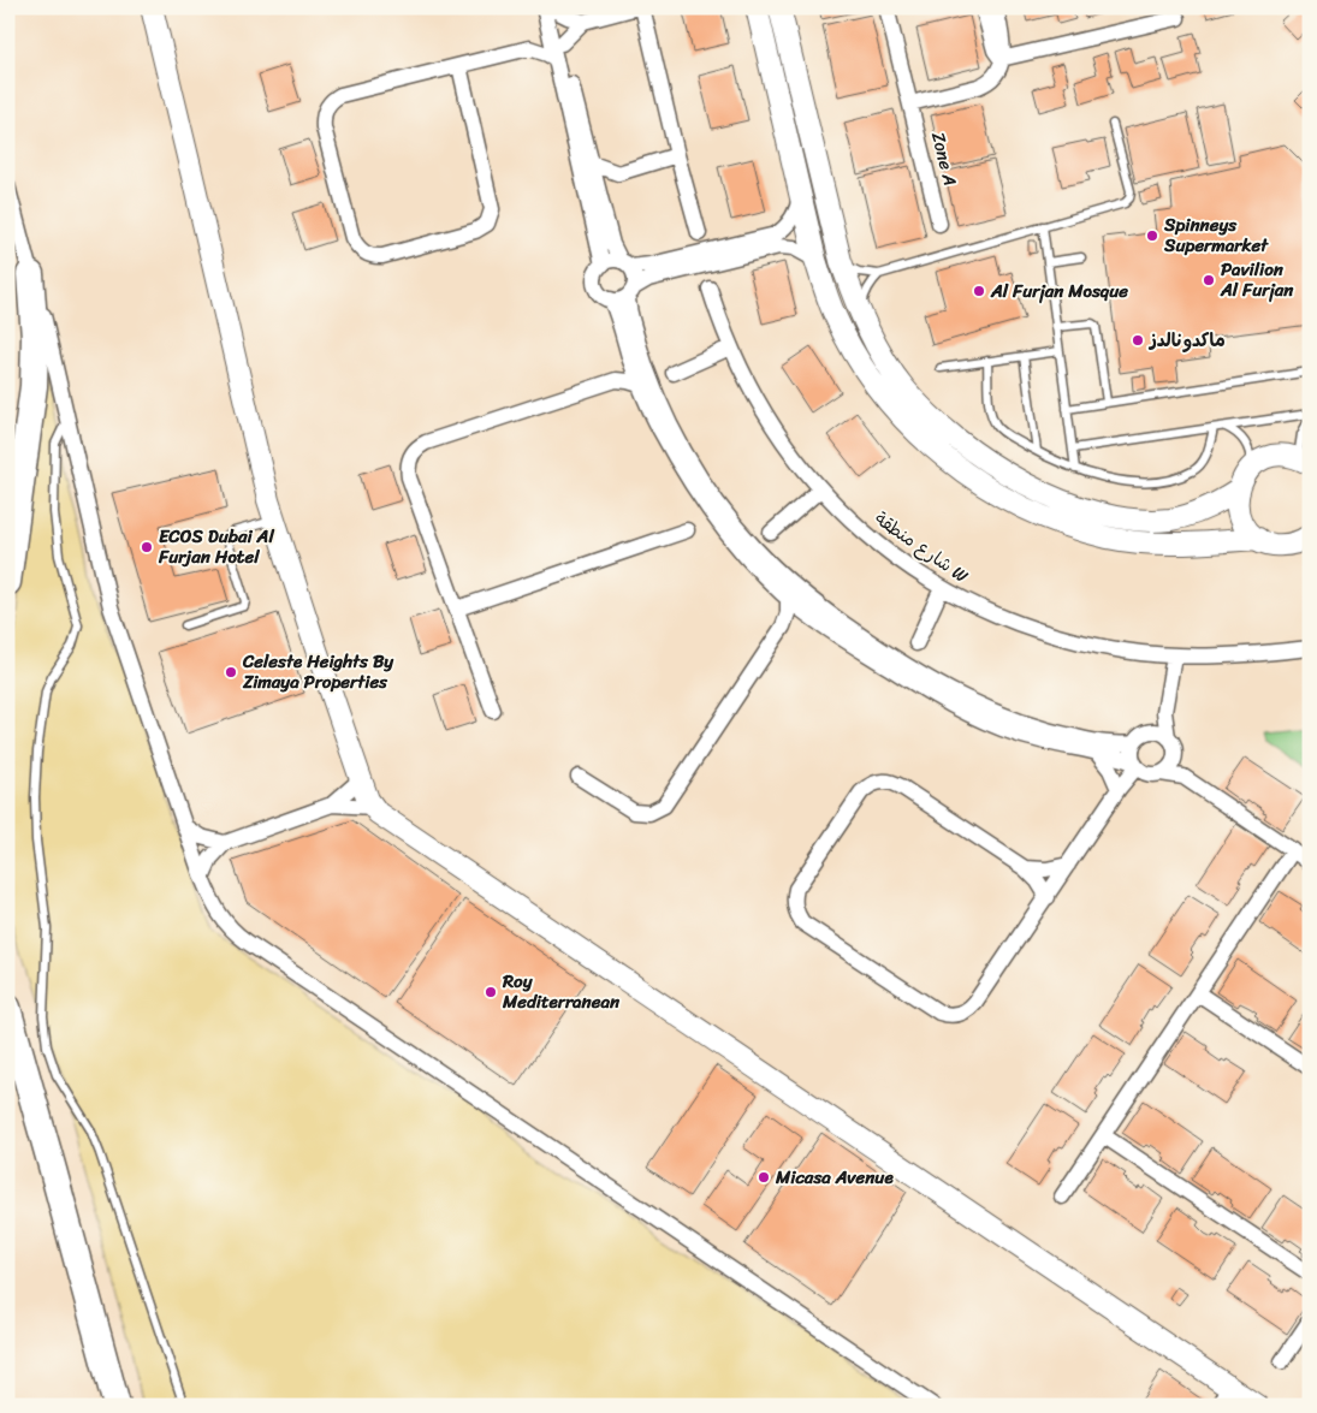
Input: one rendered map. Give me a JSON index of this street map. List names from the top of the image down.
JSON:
{
  "streets": {
    "street": ["Zone A", "شارع منطقة W"]
  },
  "places": [
    "Spinneys Supermarket",
    "Pavilion Al Furjan",
    "Al Furjan Mosque",
    "ماكدونالدز",
    "ECOS Dubai Al Furjan Hotel",
    "Celeste Heights By Zimaya Properties",
    "Roy Mediterranean",
    "Micasa Avenue"
  ]
}
